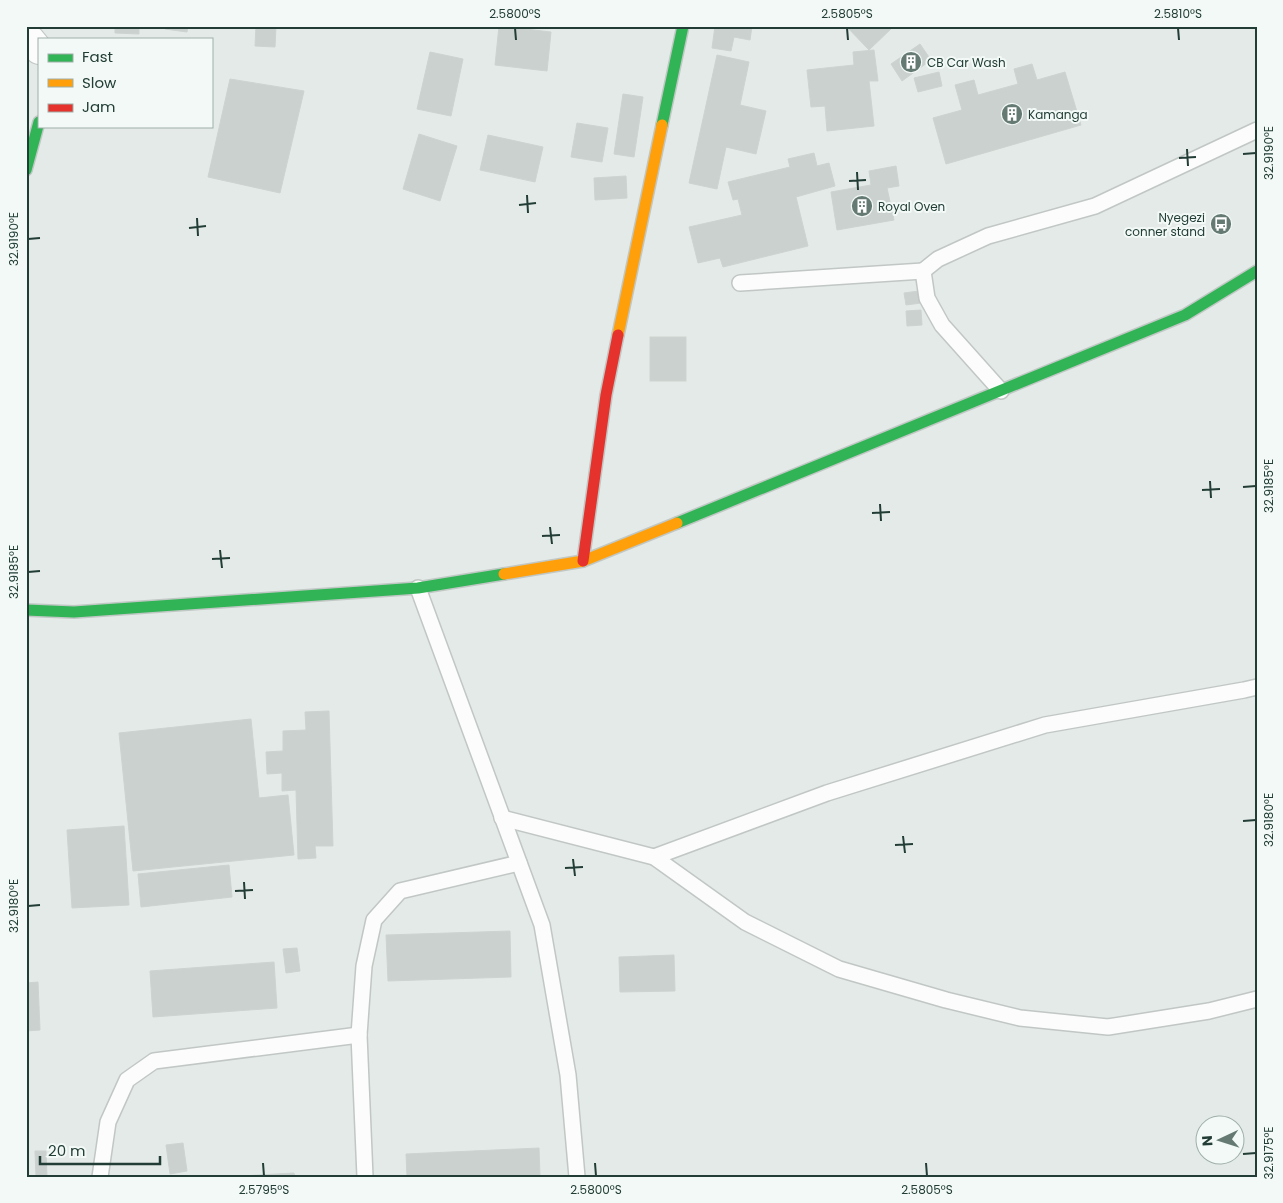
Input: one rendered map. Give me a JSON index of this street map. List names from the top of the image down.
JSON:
{
  "places": {
    "building": ["CB Car Wash", "Kamanga", "Royal Oven"],
    "bus stop": ["Nyegezi conner stand"]
  },
  "legend": ["Fast", "Slow", "Jam"],
  "scale_bar": "20 m",
  "north": "left",
  "coordinates": [
    "2.5800°S",
    "2.5805°S",
    "2.5810°S",
    "32.9190°E",
    "32.9185°E",
    "32.9180°E",
    "32.9175°E",
    "2.5795°S"
  ]
}
